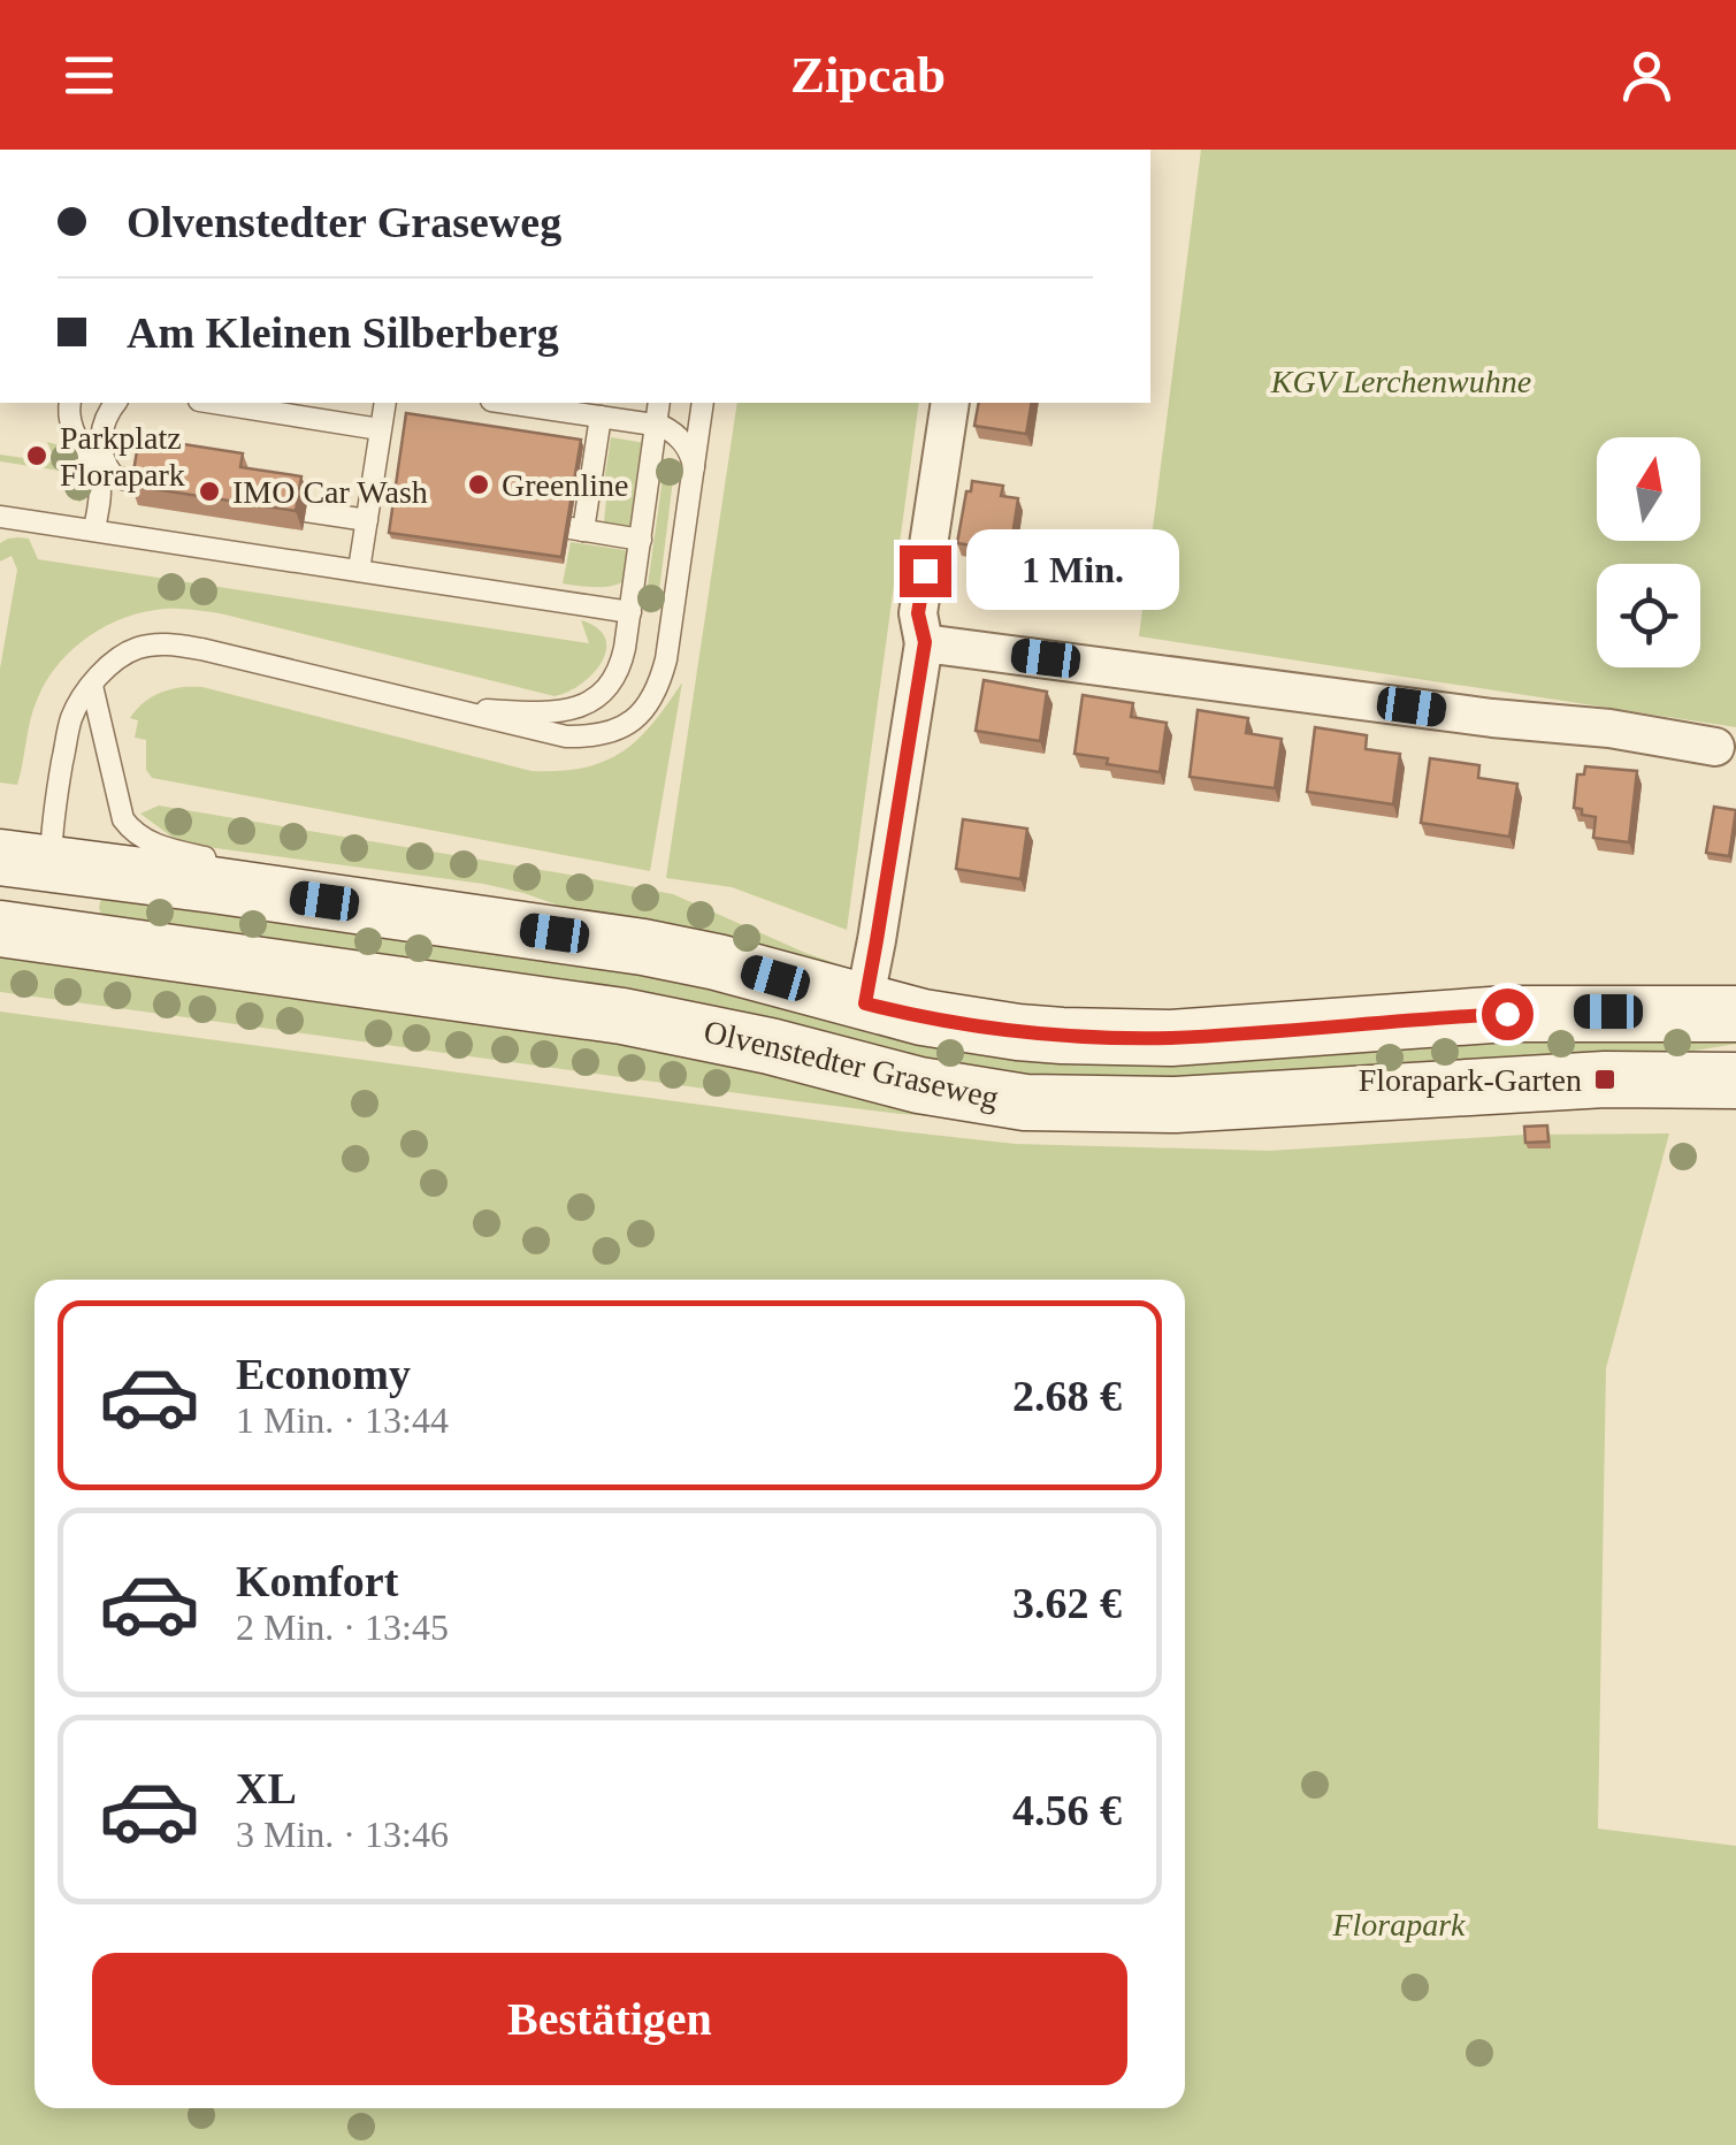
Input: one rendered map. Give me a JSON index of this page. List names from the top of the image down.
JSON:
{
  "streets": {
    "main road": ["Olvenstedter Graseweg"]
  },
  "parks": ["KGV Lerchenwuhne", "Florapark"],
  "places": {
    "other": ["Parkplatz Florapark", "Greenline", "IMO Car Wash"],
    "transit": ["Florapark-Garten"]
  },
  "north": "top",
  "page": {
    "header": "Zipcab",
    "banner": ["Olvenstedter Graseweg", "Am Kleinen Silberberg"],
    "bubble": "1 Min.",
    "list": [
      {
        "name": "Economy",
        "note": "1 Min. · 13:44",
        "value": "2.68 €"
      },
      {
        "name": "Komfort",
        "note": "2 Min. · 13:45",
        "value": "3.62 €"
      },
      {
        "name": "XL",
        "note": "3 Min. · 13:46",
        "value": "4.56 €"
      }
    ],
    "buttons": "Bestätigen"
  }
}
